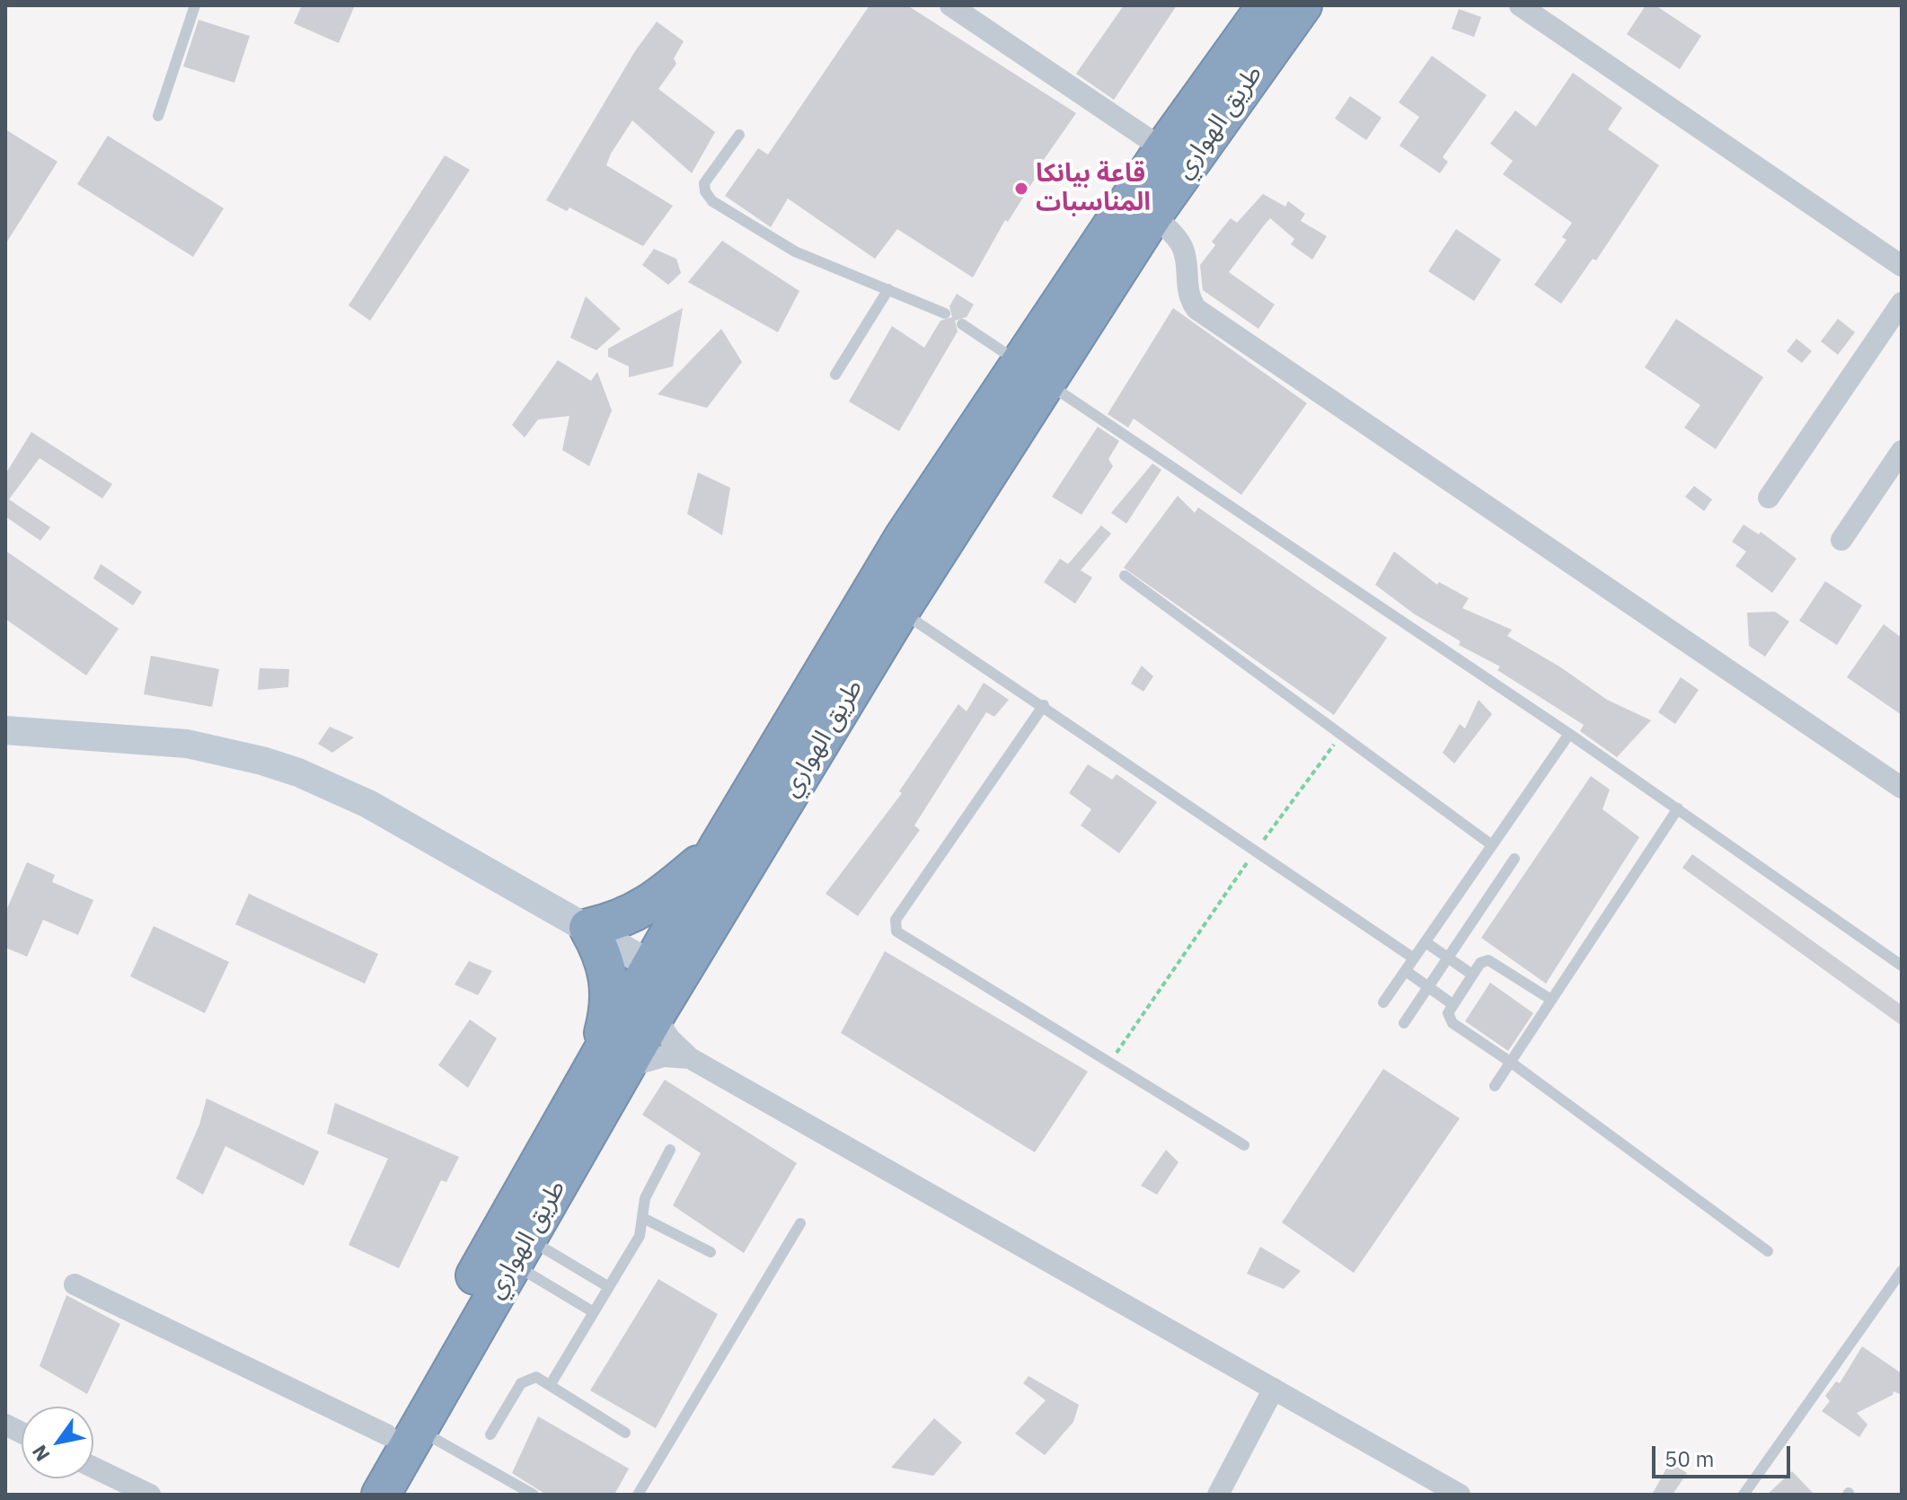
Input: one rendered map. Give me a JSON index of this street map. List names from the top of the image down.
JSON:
{
  "streets": {
    "highway": ["طريق الهواري"]
  },
  "places": ["قاعة بيانكا المناسبات"],
  "scale_bar": "50 m",
  "north": "bottom left"
}
